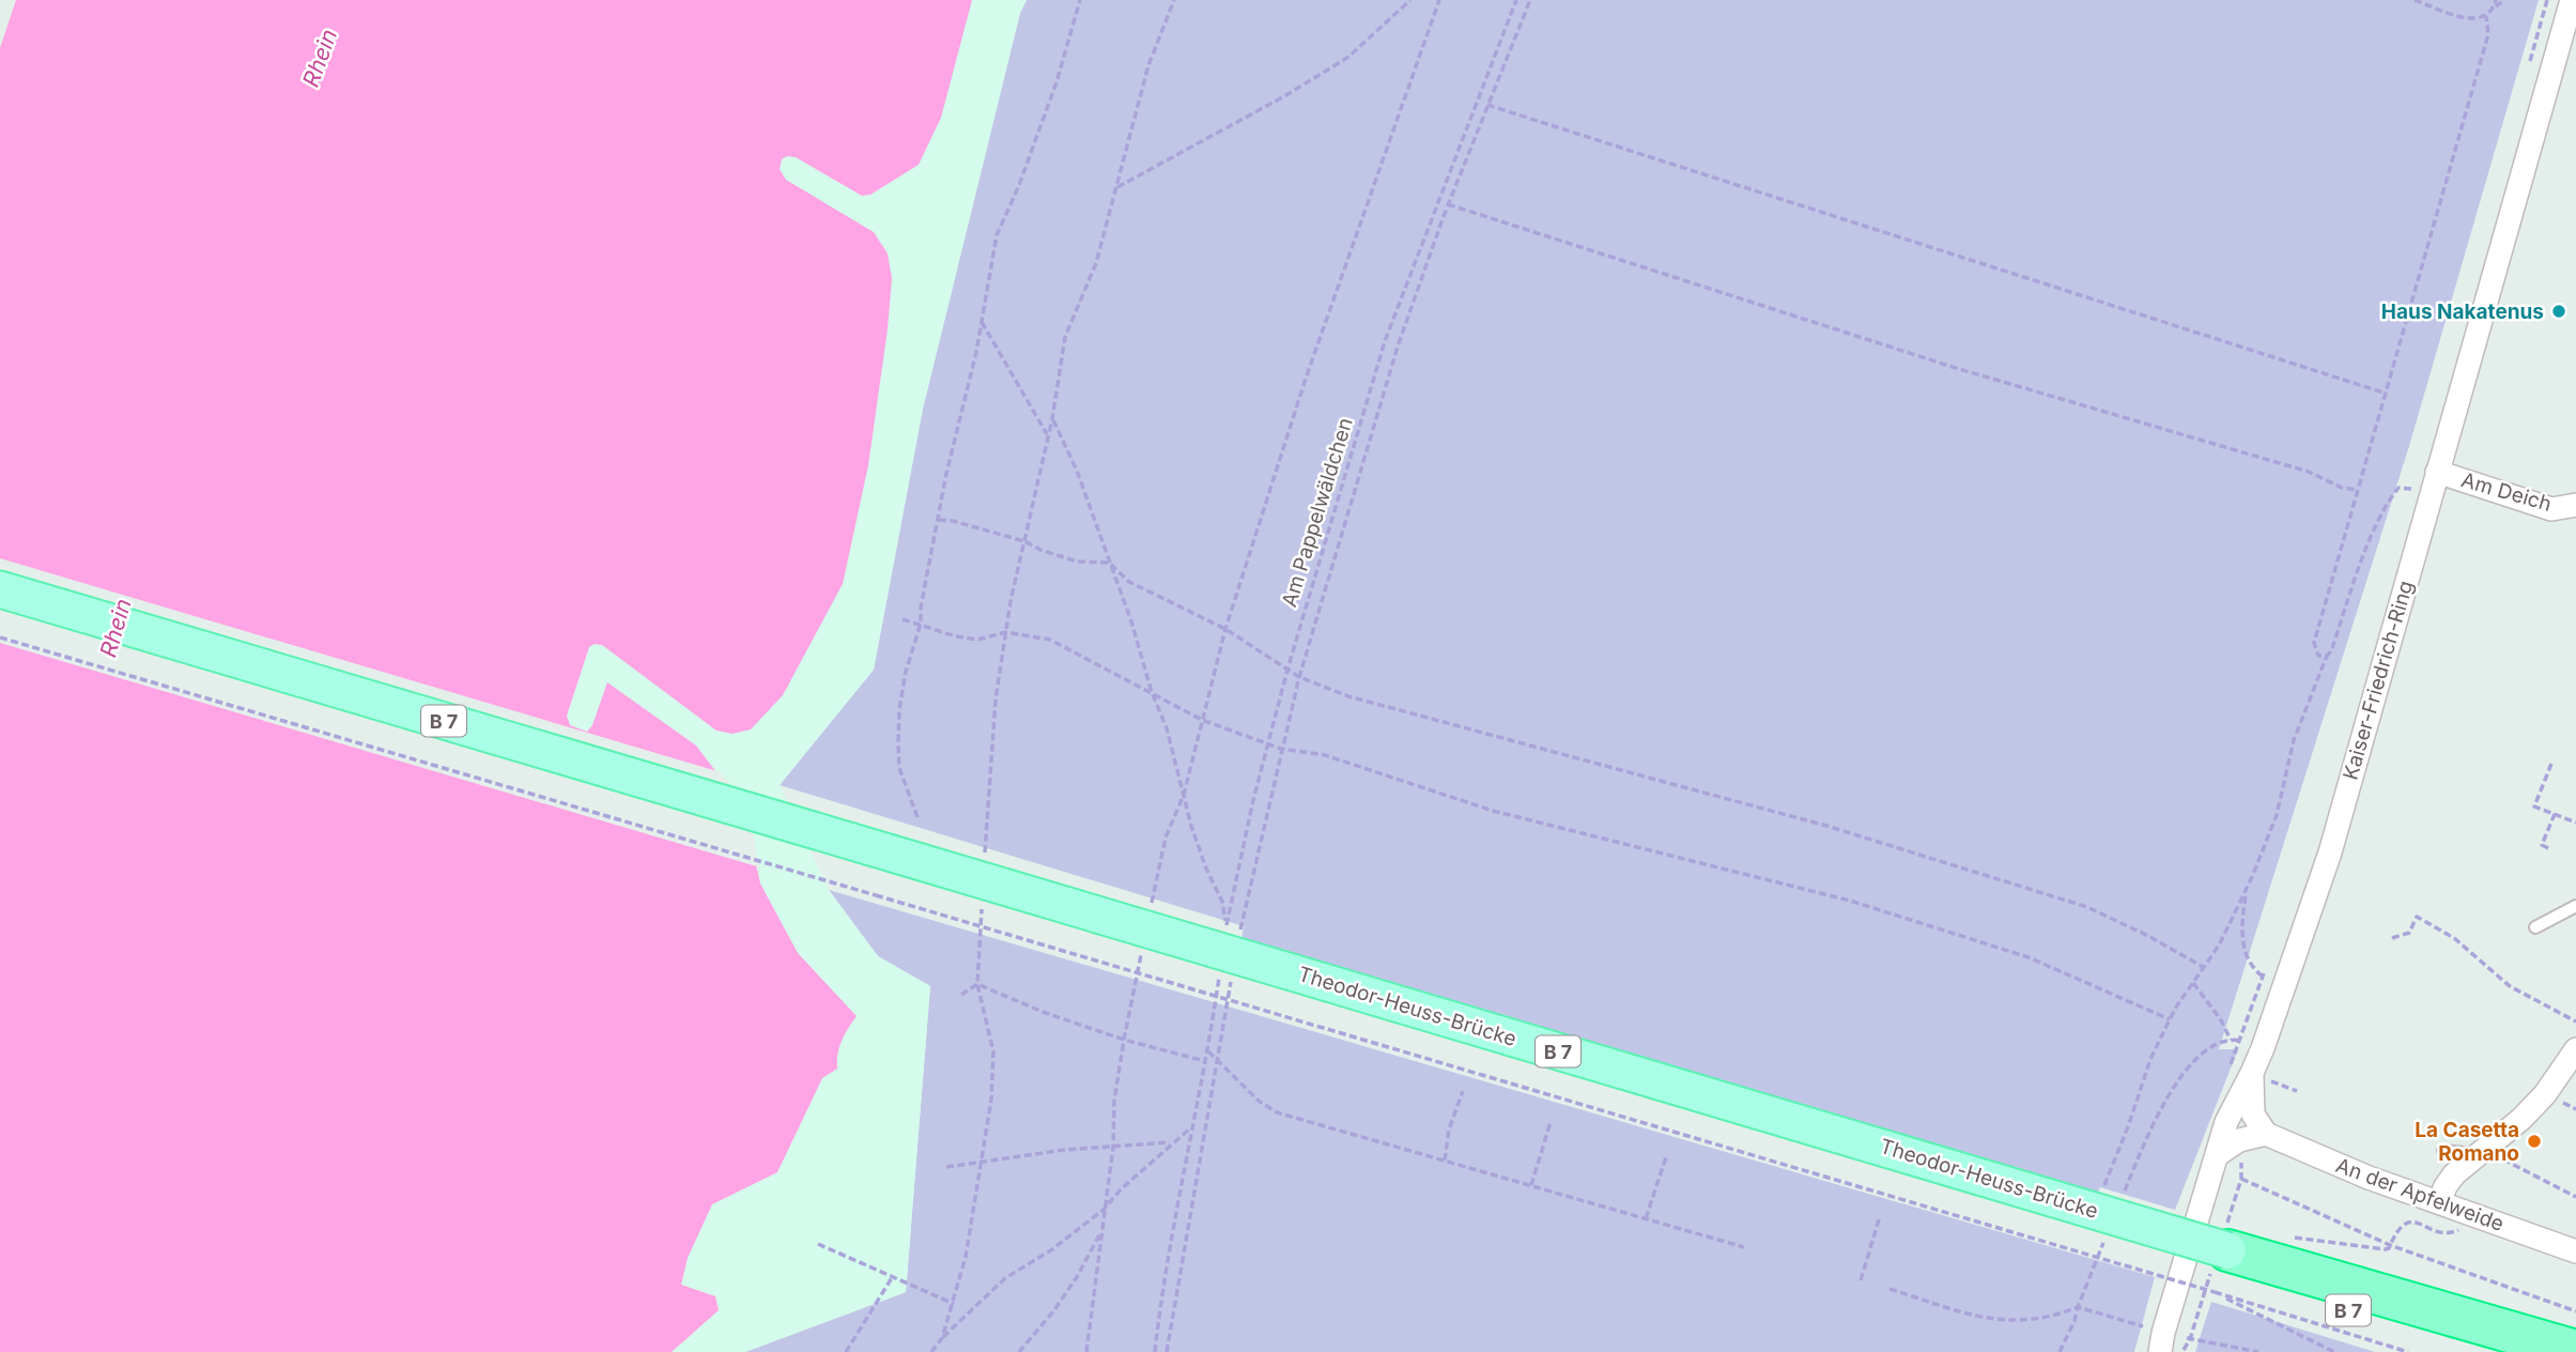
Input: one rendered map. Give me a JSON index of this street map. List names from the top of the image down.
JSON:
{
  "streets": {
    "highway": ["B 7"],
    "main road": ["Theodor-Heuss-Brücke"],
    "street": ["Am Deich", "Kaiser-Friedrich-Ring", "An der Apfelweide"],
    "path": ["Am Pappelwäldchen"]
  },
  "crossings": [
    ["Am Deich", "Kaiser-Friedrich-Ring"],
    ["B 7", "Theodor-Heuss-Brücke"]
  ],
  "water": ["Rhein"],
  "places": ["Haus Nakatenus", "La Casetta Romano"]
}
